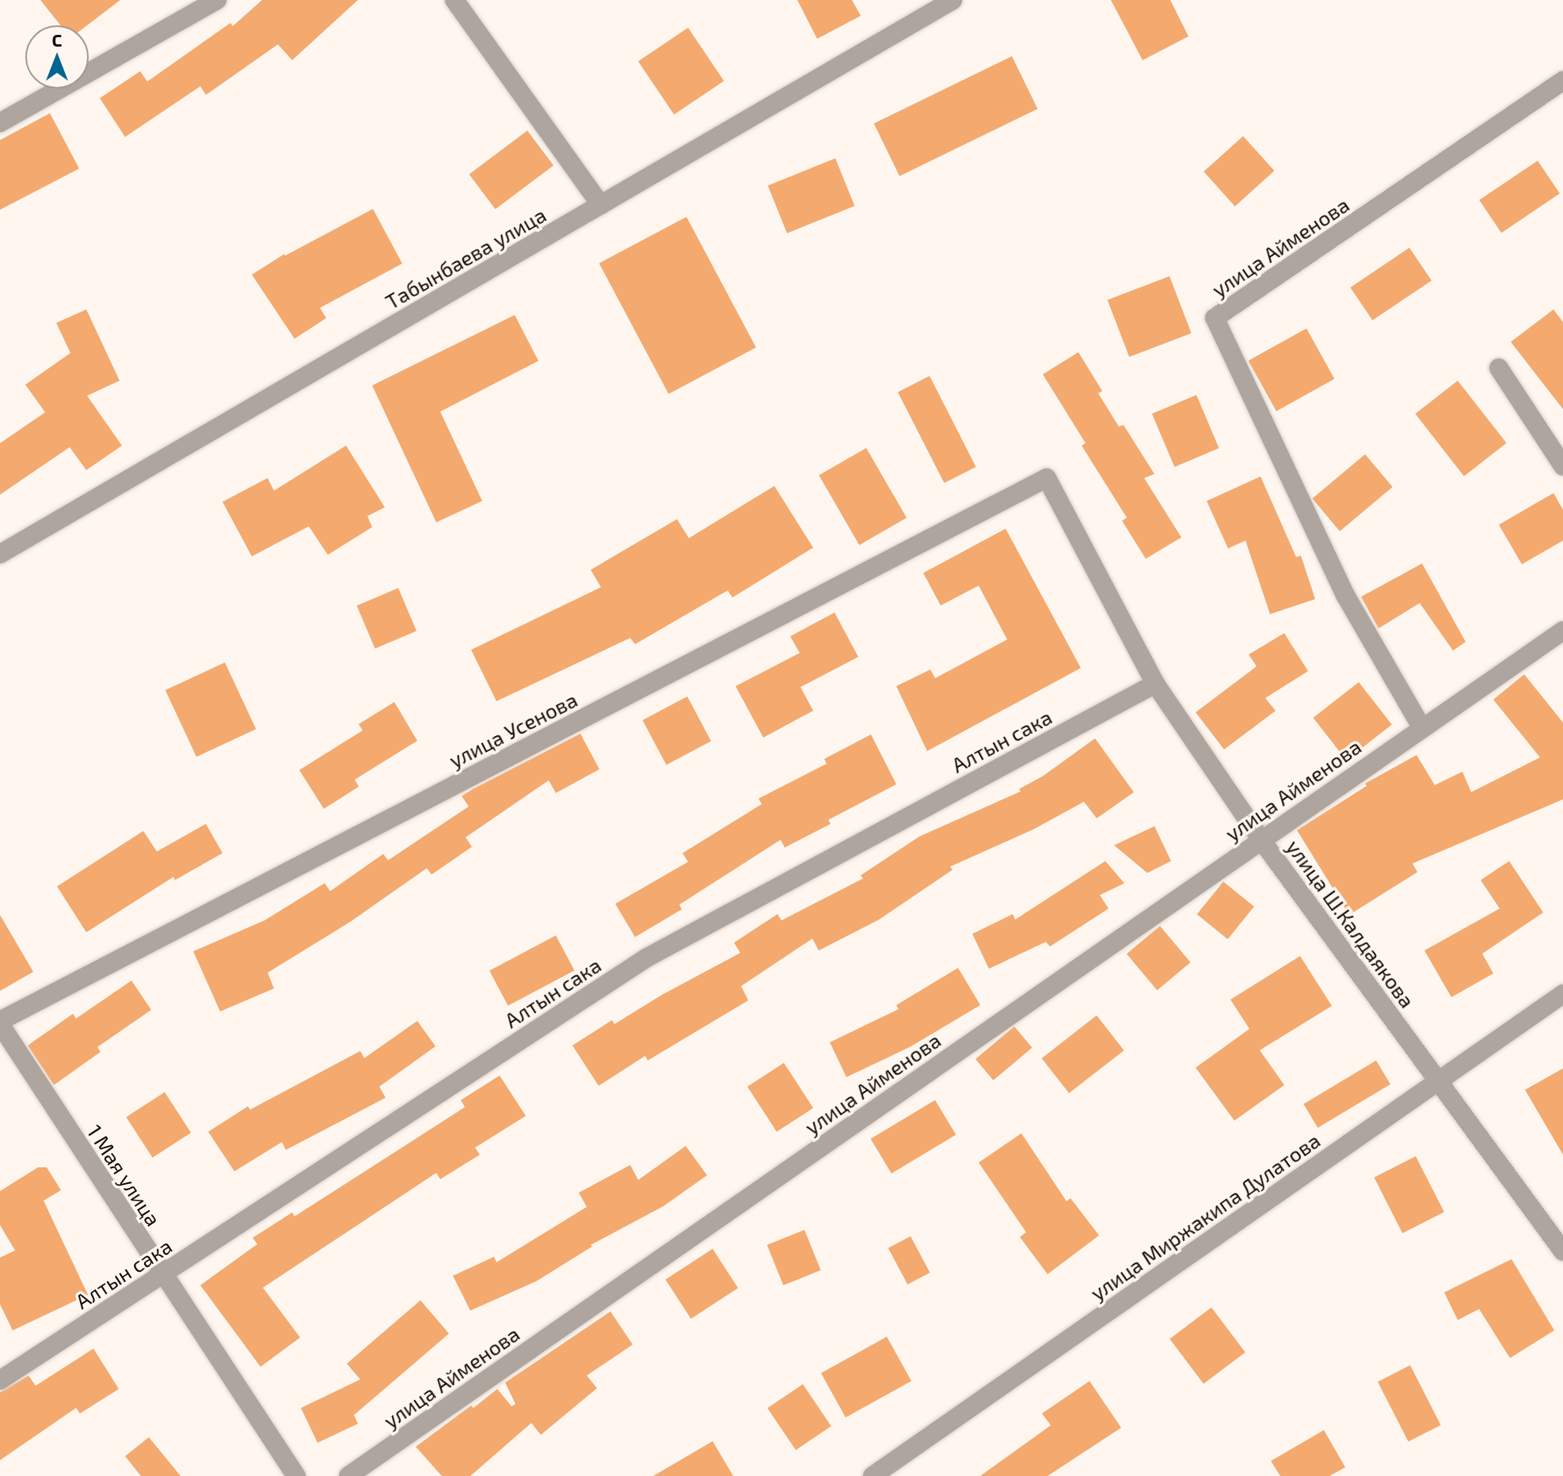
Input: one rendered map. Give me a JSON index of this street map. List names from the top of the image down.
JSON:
{
  "streets": {
    "street": [
      "улица Айменова",
      "Табынбаева улица",
      "улица Усенова",
      "Алтын сака",
      "улица Ш.Калдаякова",
      "1 Мая улица",
      "улица Миржакипа Дулатова"
    ]
  },
  "crossings": [
    ["улица Айменова", "улица Ш.Калдаякова"],
    ["улица Усенова", "улица Ш.Калдаякова"],
    ["улица Усенова", "1 Мая улица"],
    ["Алтын сака", "улица Ш.Калдаякова"],
    ["Алтын сака", "1 Мая улица"],
    ["улица Ш.Калдаякова", "улица Миржакипа Дулатова"]
  ],
  "north": "top"
}
